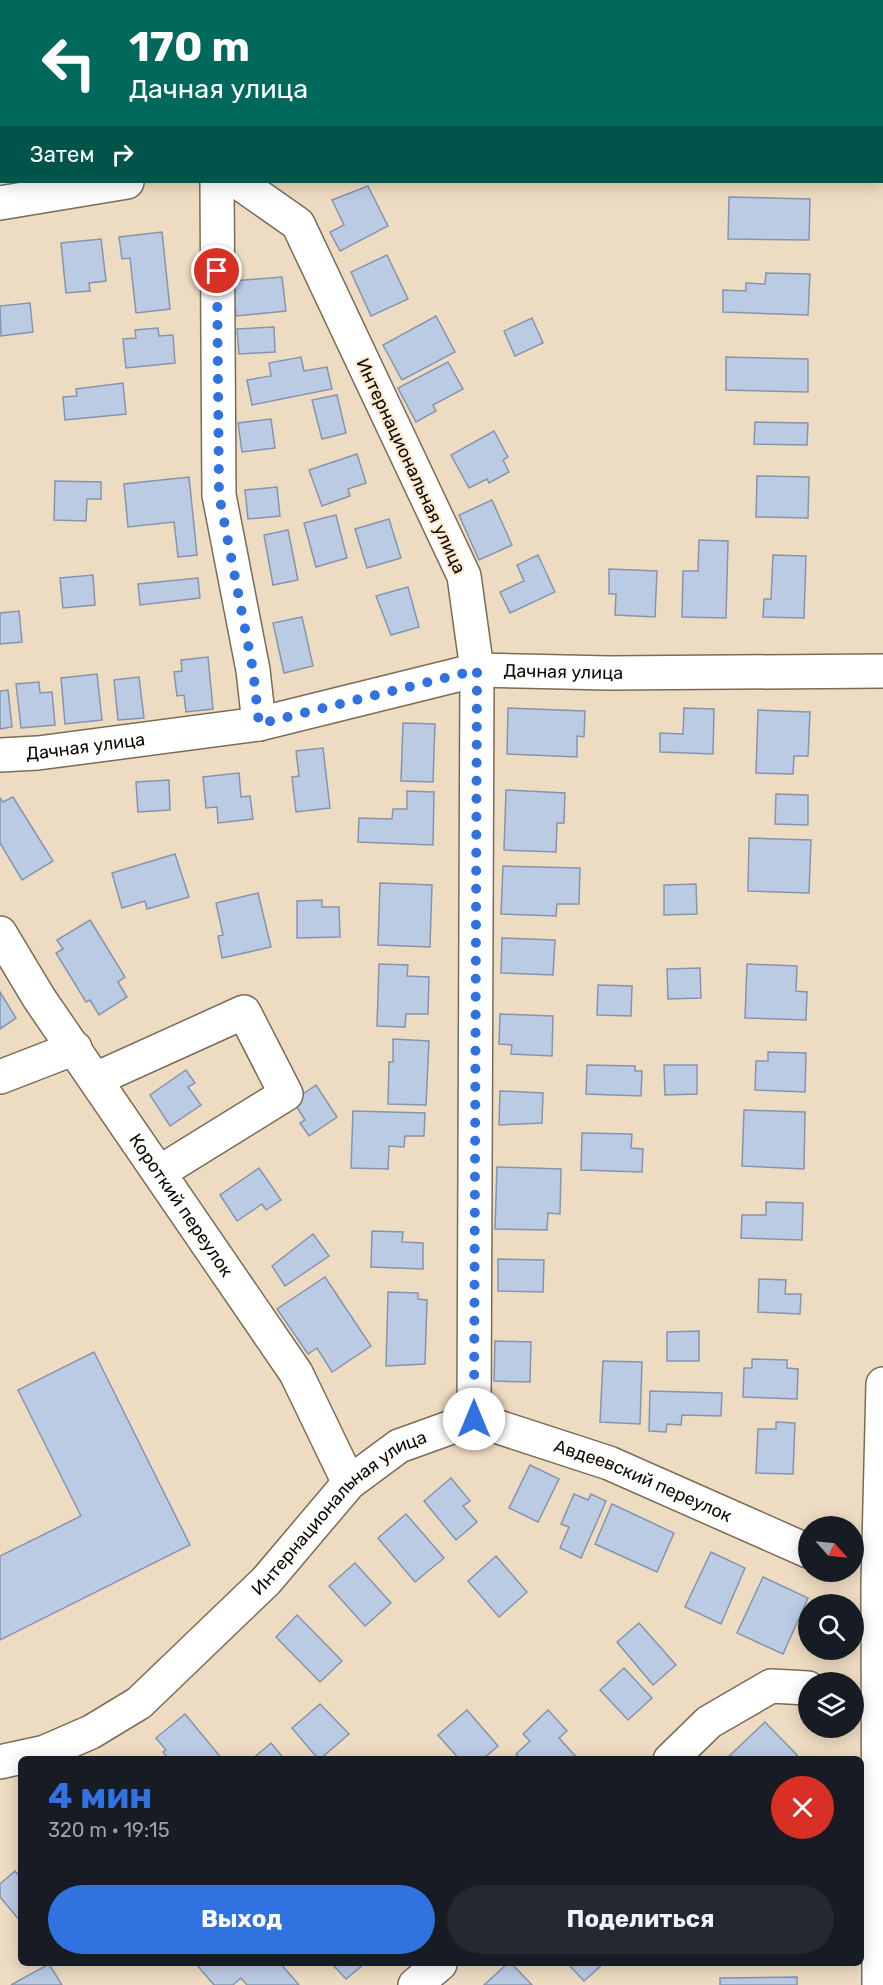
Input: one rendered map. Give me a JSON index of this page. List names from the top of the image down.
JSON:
{
  "streets": {
    "street": [
      "Интернациональная улица",
      "Дачная улица",
      "Короткий переулок",
      "Авдеевский переулок"
    ]
  },
  "crossings": [
    ["Интернациональная улица", "Дачная улица"],
    ["Интернациональная улица", "Короткий переулок"],
    ["Интернациональная улица", "Авдеевский переулок"]
  ],
  "north": "bottom right",
  "page": {
    "turn": ["170 m", "Дачная улица"],
    "then": "Затем",
    "heading": ["4 мин", "320 m · 19:15"],
    "buttons": ["Выход", "Поделиться"]
  }
}
